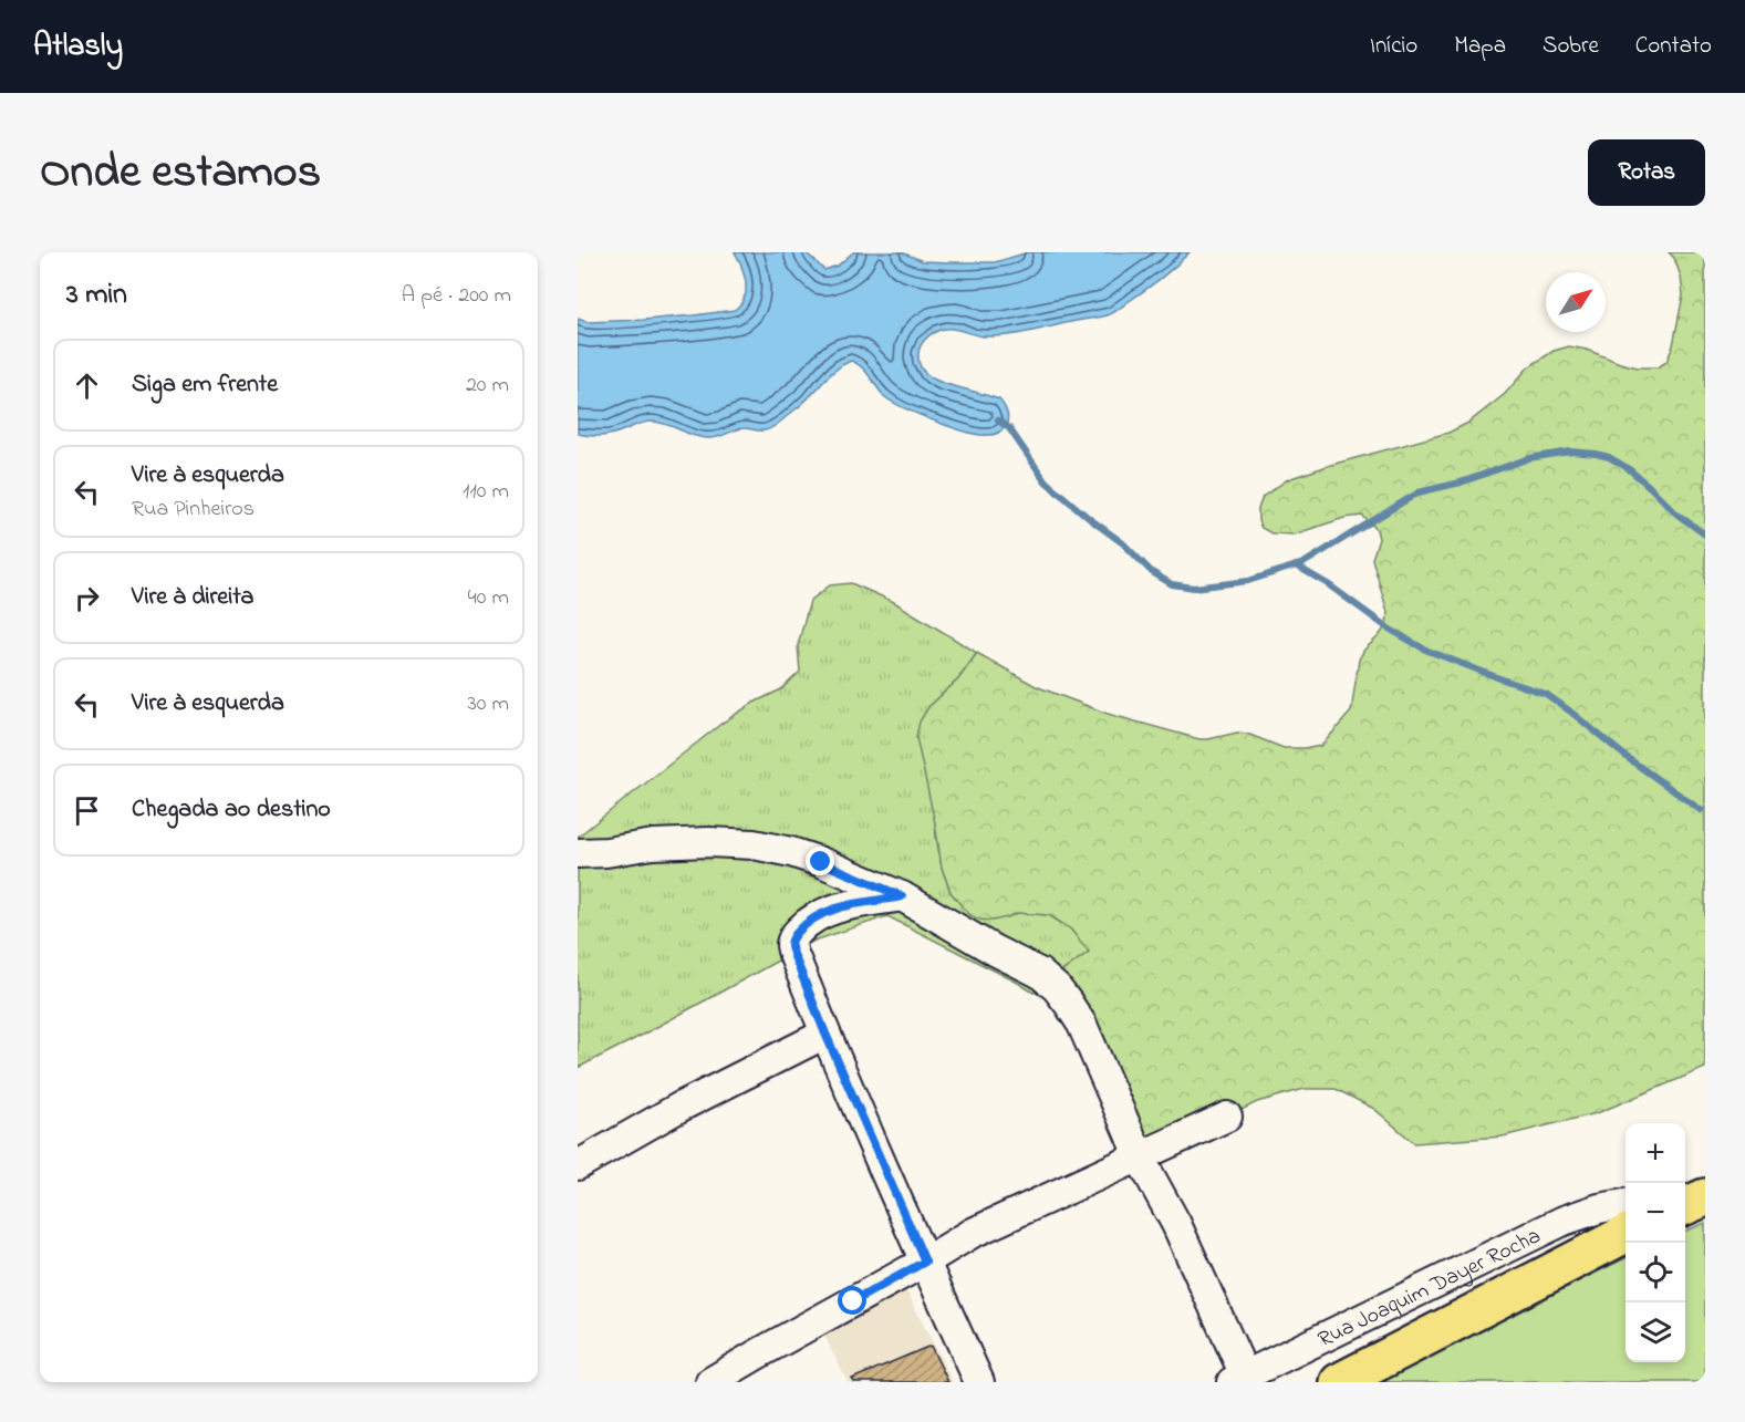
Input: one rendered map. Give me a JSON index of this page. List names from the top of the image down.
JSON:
{
  "streets": {
    "street": ["Rua Joaquim Dayer Rocha"]
  },
  "north": "top right",
  "page": {
    "header": "Atlasly",
    "nav": [
      "Início",
      "Mapa",
      "Sobre",
      "Contato"
    ],
    "title": "Onde estamos",
    "buttons": "Rotas",
    "heading": ["3 min", "A pé · 200 m"],
    "list": [
      ["Siga em frente", "20 m"],
      ["Vire à esquerda", "Rua Pinheiros", "110 m"],
      ["Vire à direita", "40 m"],
      ["Vire à esquerda", "30 m"],
      "Chegada ao destino"
    ],
    "map_buttons": ["+", "−"]
  }
}
